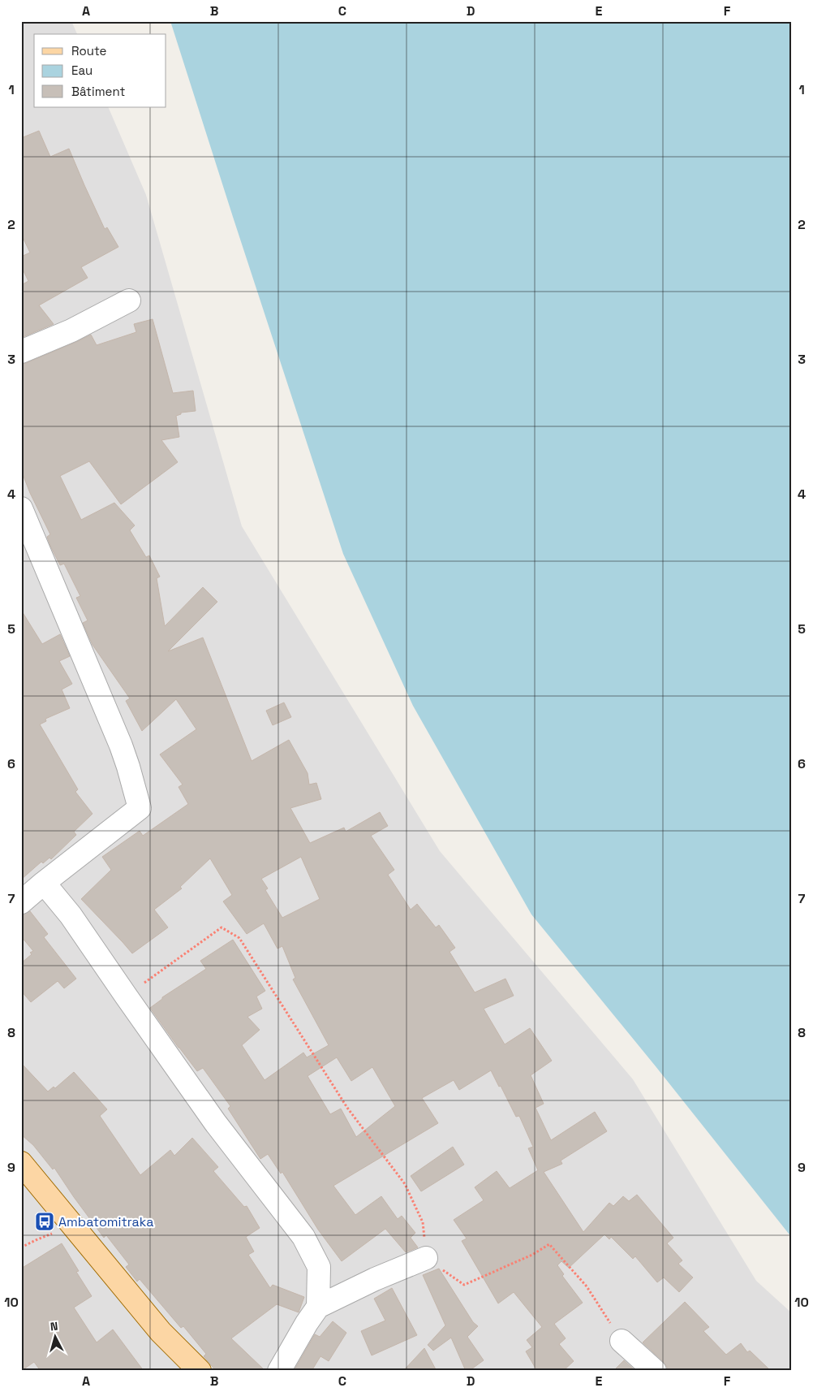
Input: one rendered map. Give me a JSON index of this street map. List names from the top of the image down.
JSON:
{
  "places": {
    "bus stop": ["Ambatomitraka"]
  },
  "legend": ["Route", "Eau", "Bâtiment"],
  "north": "top",
  "grid": {
    "columns": [
      "A",
      "B",
      "C",
      "D",
      "E",
      "F"
    ],
    "rows": [
      "1",
      "2",
      "3",
      "4",
      "5",
      "6",
      "7",
      "8",
      "9",
      "10"
    ]
  }
}
